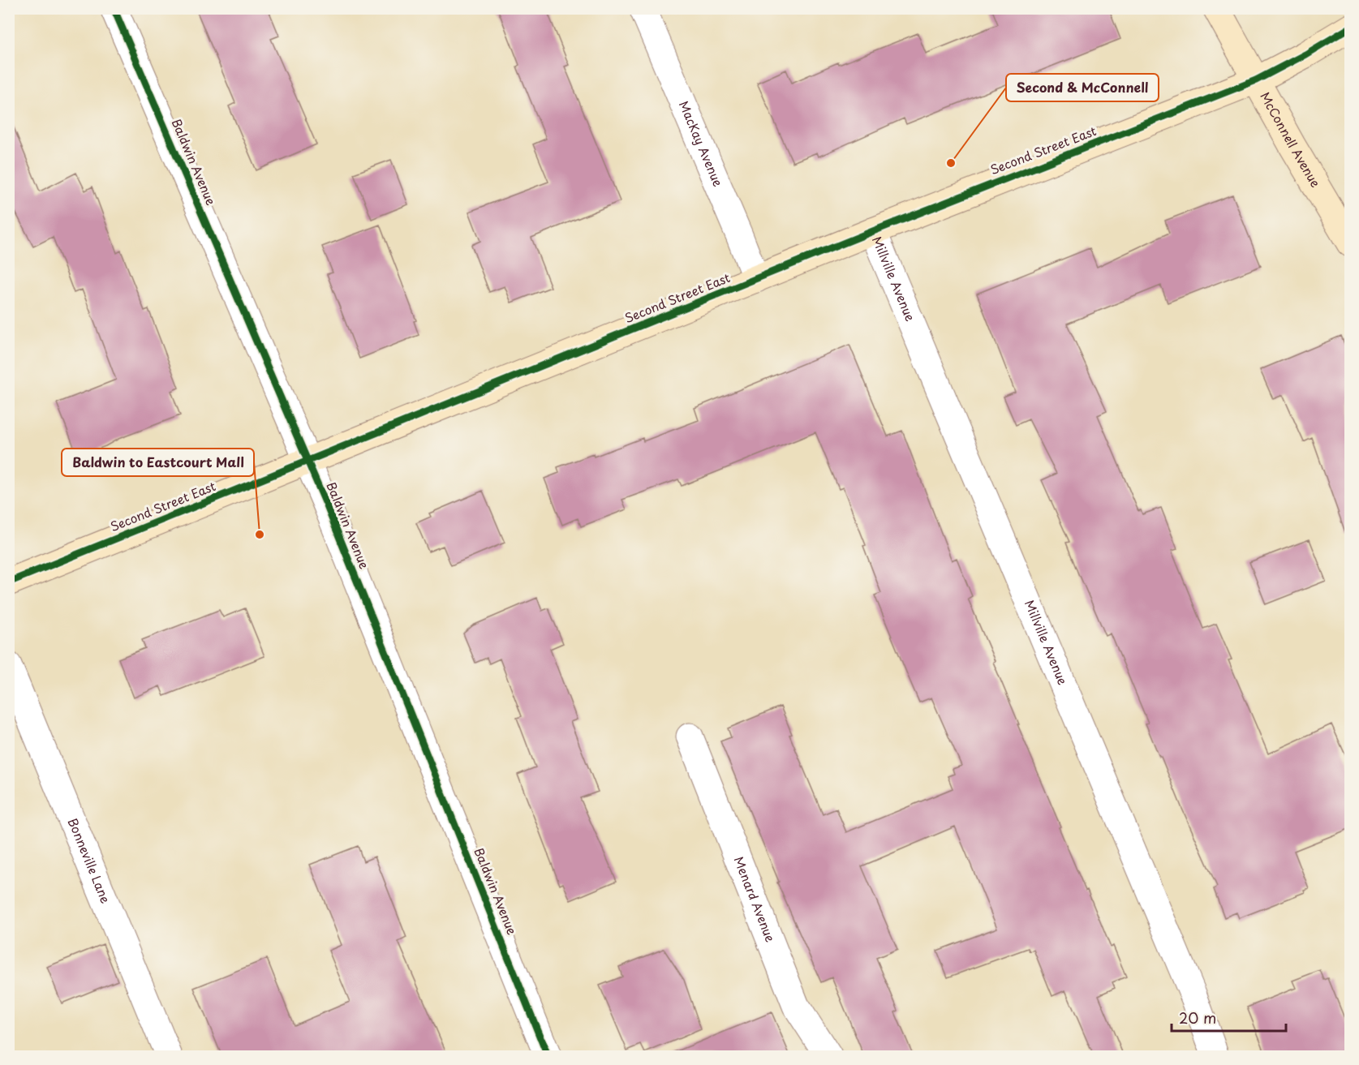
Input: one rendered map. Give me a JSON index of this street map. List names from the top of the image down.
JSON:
{
  "streets": {
    "main road": ["McConnell Avenue", "Second Street East"],
    "street": [
      "MacKay Avenue",
      "Baldwin Avenue",
      "Millville Avenue",
      "Bonneville Lane",
      "Menard Avenue"
    ]
  },
  "crossings": [
    ["McConnell Avenue", "Second Street East"],
    ["MacKay Avenue", "Second Street East"],
    ["Second Street East", "Baldwin Avenue"],
    ["Second Street East", "Millville Avenue"]
  ],
  "places": ["Second & McConnell", "Baldwin to Eastcourt Mall"],
  "scale_bar": "20 m"
}
